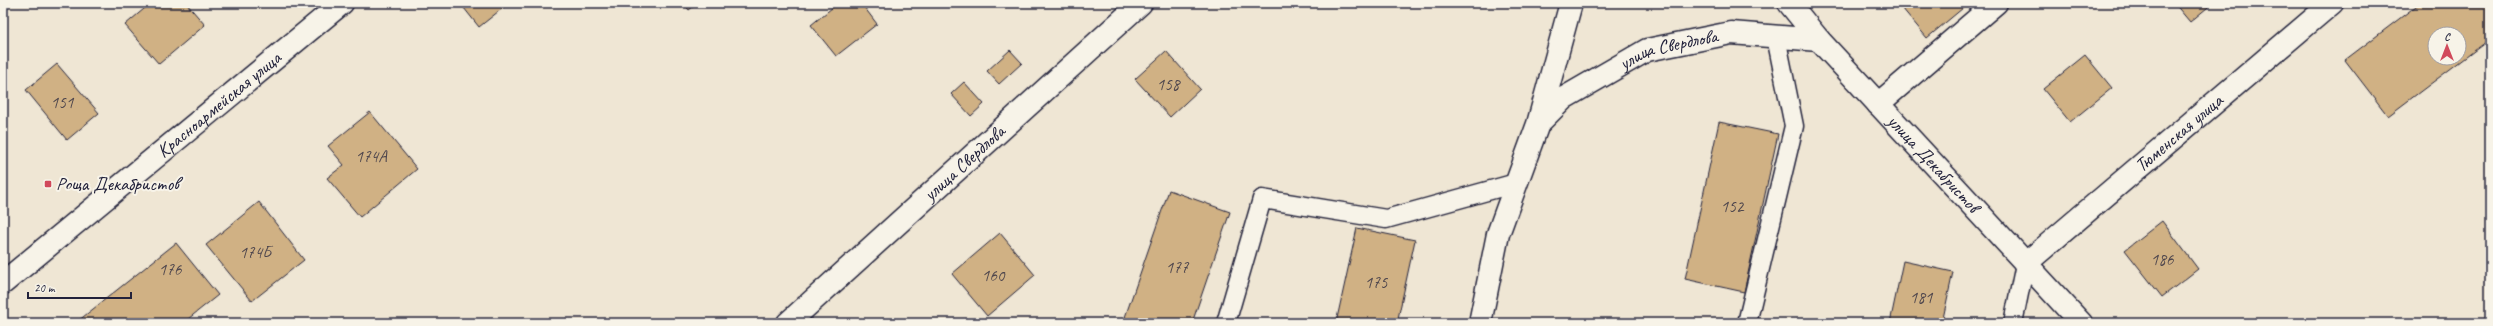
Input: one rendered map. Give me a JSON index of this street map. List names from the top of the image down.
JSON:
{
  "streets": {
    "street": [
      "улица Свердлова",
      "Красноармейская улица",
      "Тюменская улица",
      "улица Декабристов"
    ]
  },
  "crossings": [
    ["улица Свердлова", "улица Декабристов"],
    ["Тюменская улица", "улица Декабристов"]
  ],
  "places": {
    "transit": ["Роща Декабристов"]
  },
  "house_numbers": [
    "158",
    "151",
    "174А",
    "152",
    "174Б",
    "186",
    "177",
    "176",
    "160",
    "175",
    "181"
  ],
  "scale_bar": "20 m",
  "north": "top"
}
